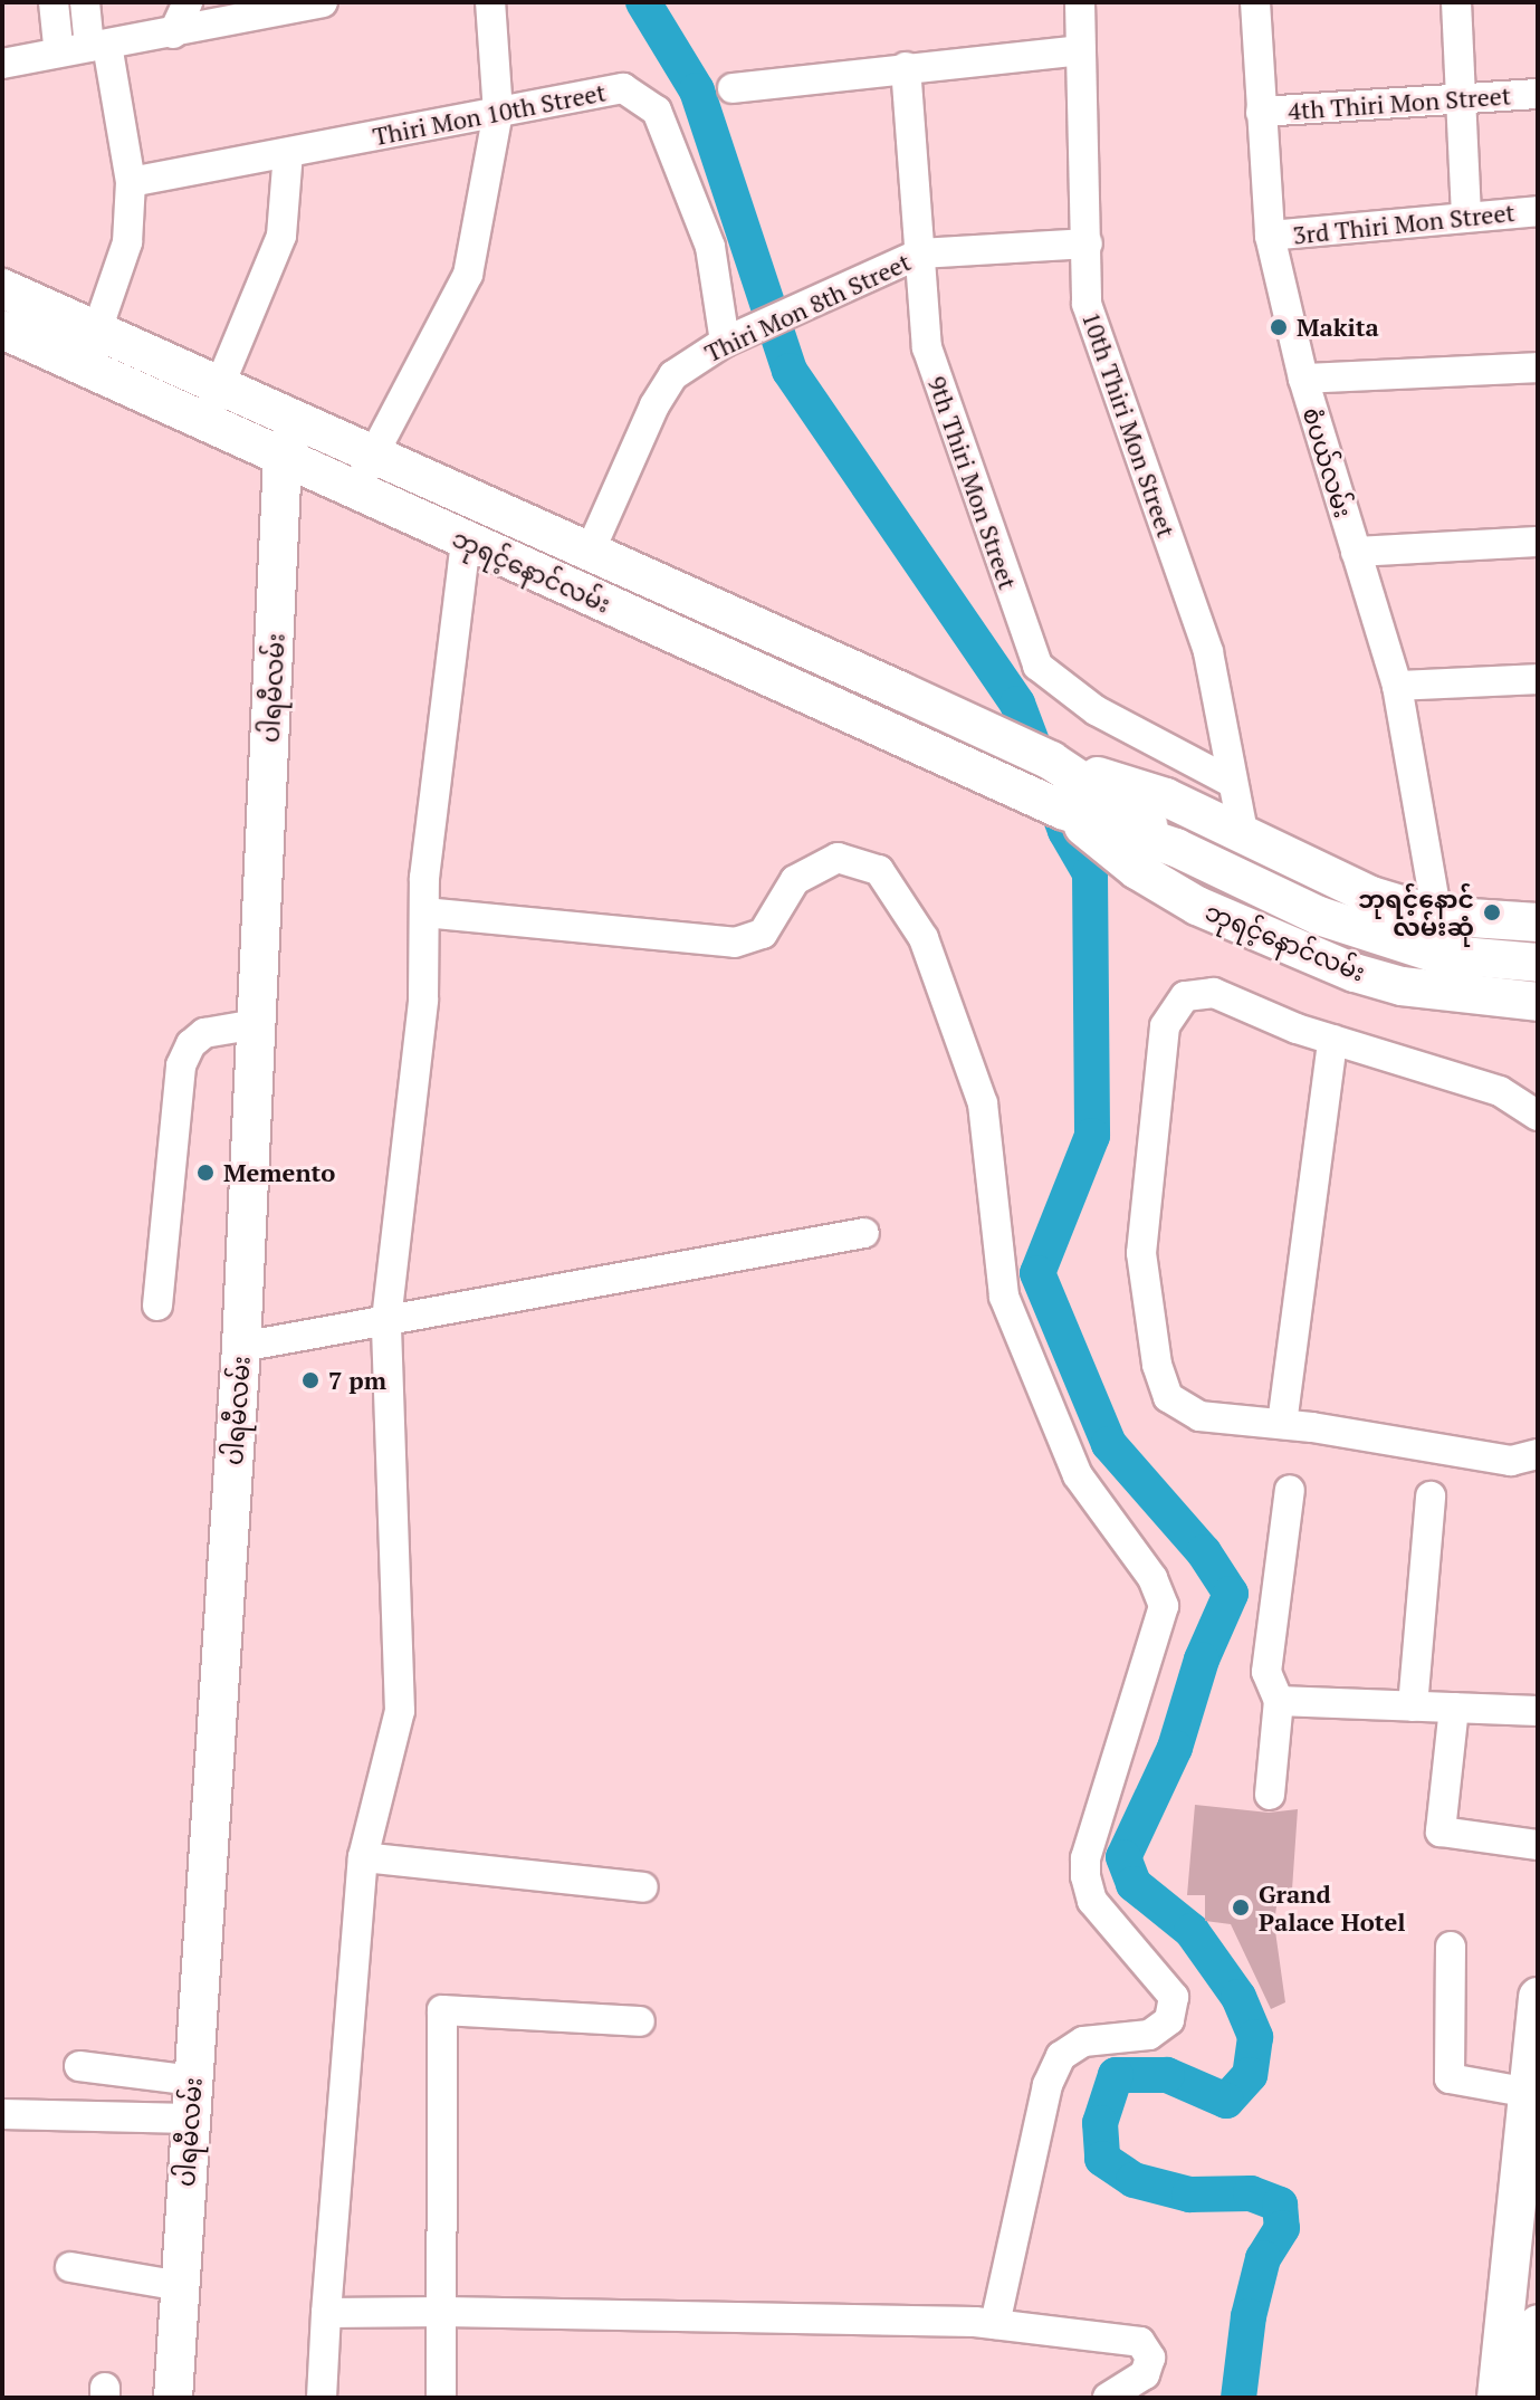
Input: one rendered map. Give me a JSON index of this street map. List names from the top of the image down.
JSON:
{
  "streets": {
    "main road": ["ဘုရင့်နောင်လမ်း", "ပါရမီလမ်း"],
    "street": [
      "4th Thiri Mon Street",
      "Thiri Mon 10th Street",
      "3rd Thiri Mon Street",
      "Thiri Mon 8th Street",
      "10th Thiri Mon Street",
      "စံပယ်လမ်း",
      "9th Thiri Mon Street"
    ]
  },
  "crossings": [
    ["4th Thiri Mon Street", "စံပယ်လမ်း"],
    ["Thiri Mon 10th Street", "Thiri Mon 8th Street"],
    ["3rd Thiri Mon Street", "စံပယ်လမ်း"],
    ["Thiri Mon 8th Street", "10th Thiri Mon Street"],
    ["Thiri Mon 8th Street", "9th Thiri Mon Street"],
    ["Thiri Mon 8th Street", "ဘုရင့်နောင်လမ်း"],
    ["10th Thiri Mon Street", "9th Thiri Mon Street"],
    ["10th Thiri Mon Street", "ဘုရင့်နောင်လမ်း"],
    ["စံပယ်လမ်း", "ဘုရင့်နောင်လမ်း"],
    ["ဘုရင့်နောင်လမ်း", "ပါရမီလမ်း"]
  ],
  "places": [
    "Makita",
    "ဘုရင့်နောင် လမ်းဆုံ",
    "Memento",
    "7 pm",
    "Grand Palace Hotel"
  ]
}
